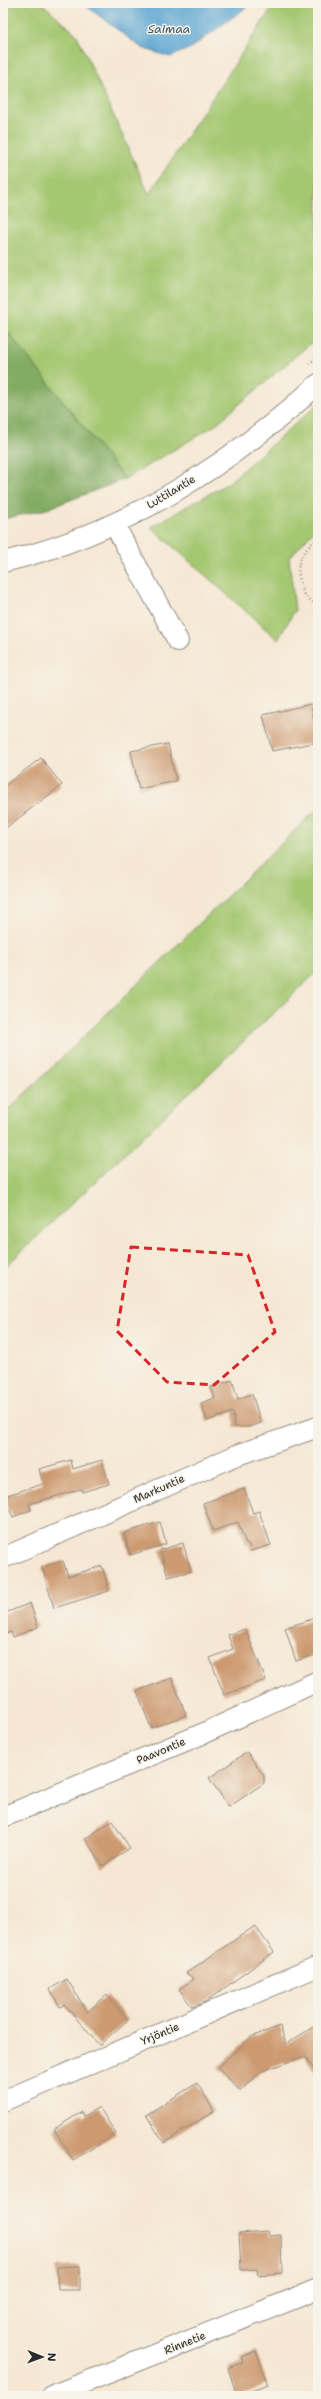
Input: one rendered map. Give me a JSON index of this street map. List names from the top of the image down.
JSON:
{
  "streets": {
    "street": [
      "Luttilantie",
      "Markuntie",
      "Paavontie",
      "Yrjöntie",
      "Rinnetie"
    ]
  },
  "water": ["Saimaa"],
  "north": "right"
}
